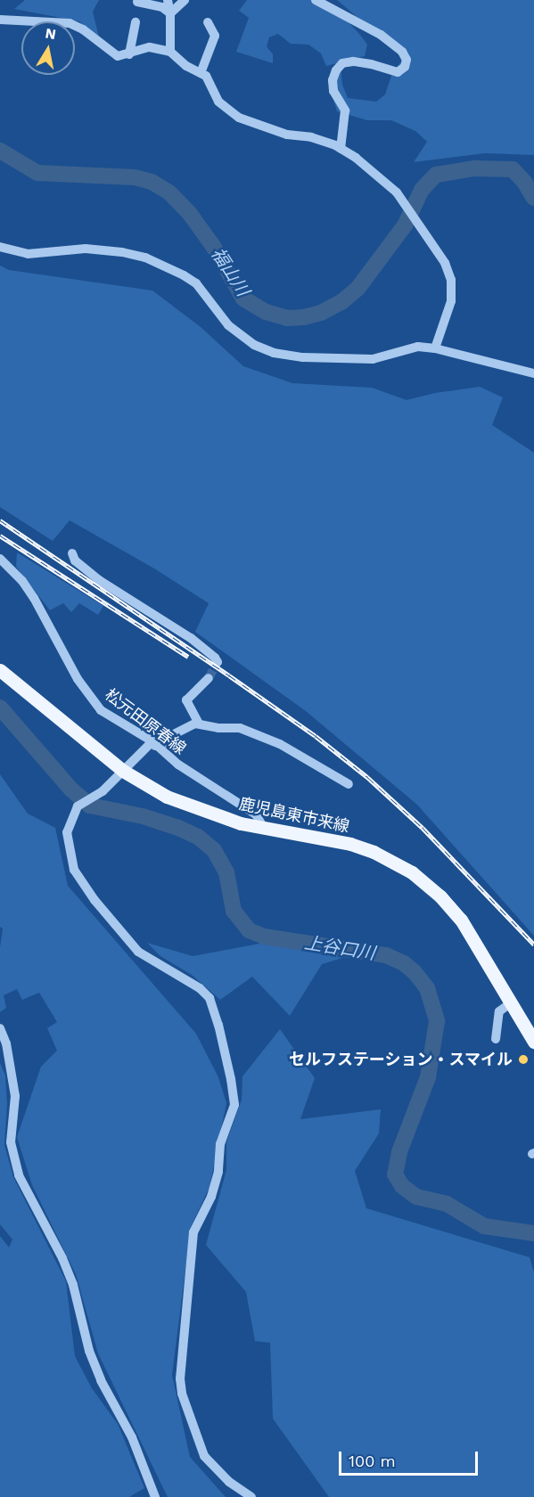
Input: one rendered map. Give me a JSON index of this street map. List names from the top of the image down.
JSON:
{
  "streets": {
    "main road": ["鹿児島東市来線"],
    "street": ["松元田原春線"]
  },
  "crossings": [
    ["松元田原春線", "鹿児島東市来線"]
  ],
  "water": ["福山川", "上谷口川"],
  "places": ["セルフステーション・スマイル"],
  "scale_bar": "100 m",
  "north": "top"
}
